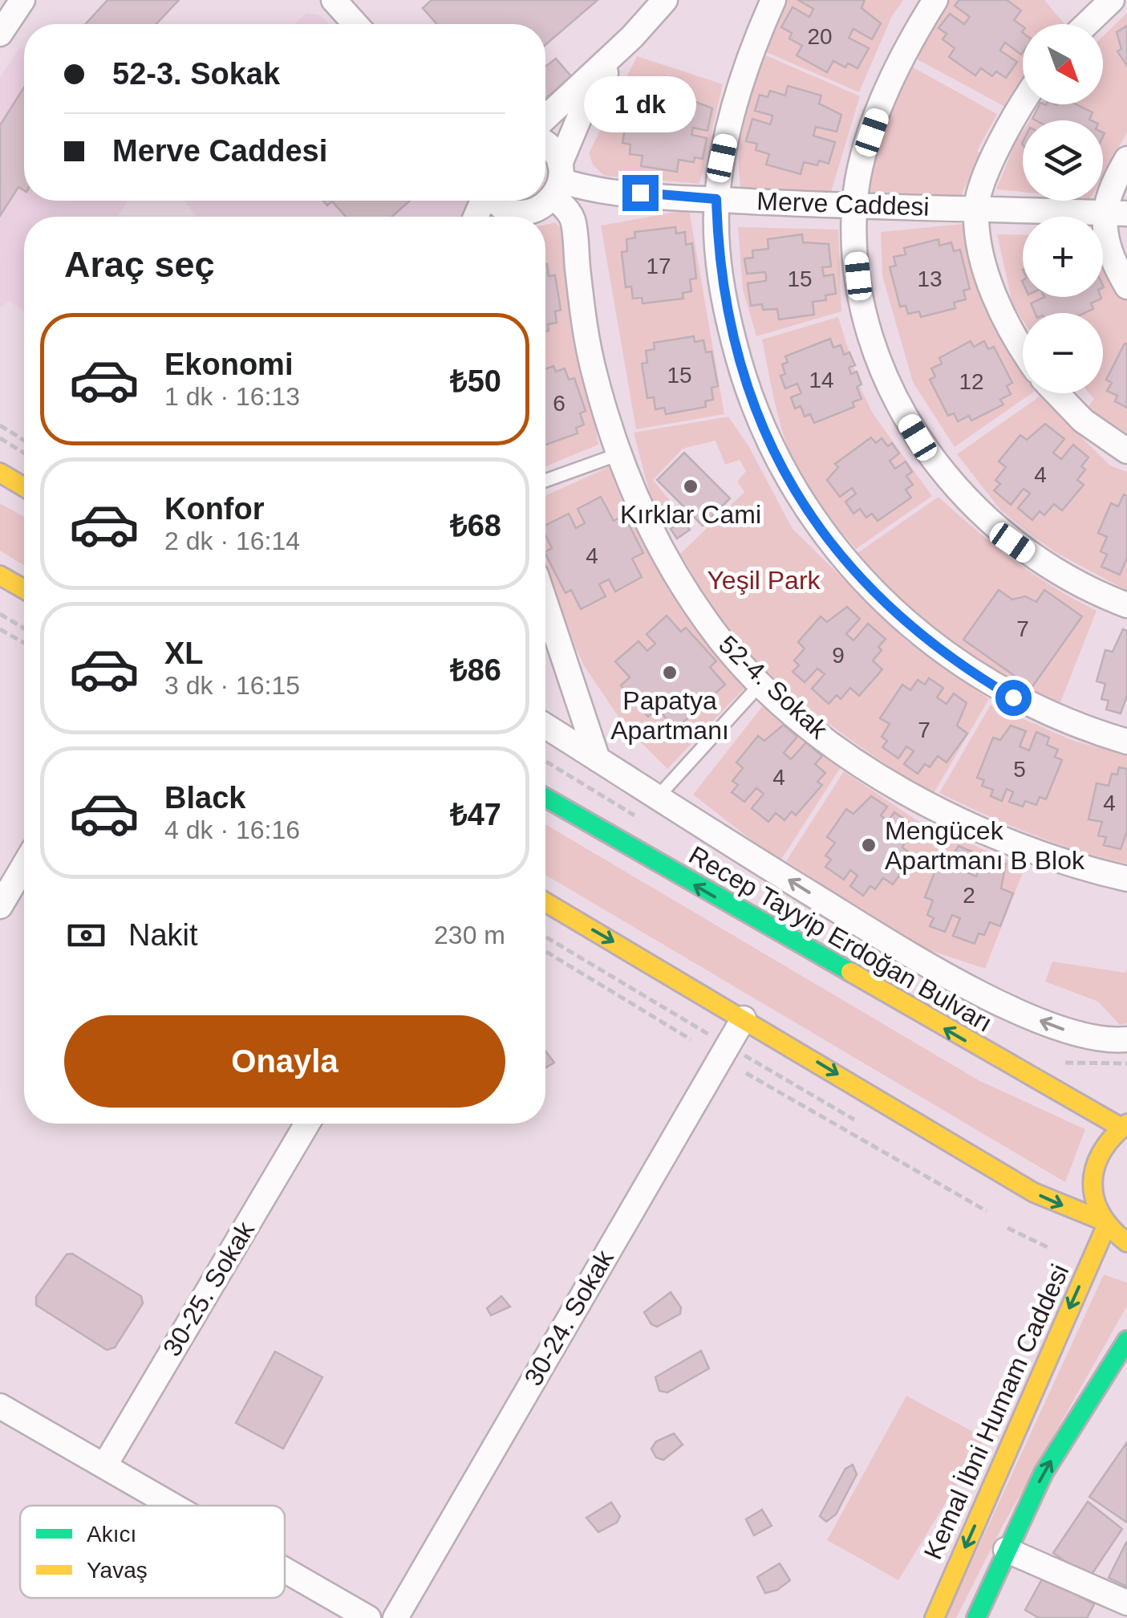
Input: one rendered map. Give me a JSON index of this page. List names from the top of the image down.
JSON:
{
  "streets": {
    "street": [
      "Merve Caddesi",
      "52-4. Sokak",
      "Recep Tayyip Erdoğan Bulvarı",
      "30-25. Sokak",
      "30-24. Sokak",
      "Kemal İbni Humam Caddesi"
    ]
  },
  "crossings": [
    ["Merve Caddesi", "52-4. Sokak"]
  ],
  "parks": ["Yeşil Park"],
  "places": ["Kırklar Cami", "Papatya Apartmanı", "Mengücek Apartmanı B Blok"],
  "house_numbers": [
    "20",
    "17",
    "15",
    "13",
    "15",
    "14",
    "12",
    "6",
    "4",
    "4",
    "7",
    "9",
    "7",
    "5",
    "4",
    "4",
    "2"
  ],
  "legend": ["Akıcı", "Yavaş"],
  "north": "bottom right",
  "page": {
    "map_buttons": ["+", "−"],
    "banner": ["52-3. Sokak", "Merve Caddesi"],
    "bubble": "1 dk",
    "heading": "Araç seç",
    "list": [
      {
        "name": "Ekonomi",
        "note": "1 dk · 16:13",
        "value": "₺50"
      },
      {
        "name": "Konfor",
        "note": "2 dk · 16:14",
        "value": "₺68"
      },
      {
        "name": "XL",
        "note": "3 dk · 16:15",
        "value": "₺86"
      },
      {
        "name": "Black",
        "note": "4 dk · 16:16",
        "value": "₺47"
      }
    ],
    "pay": ["Nakit", "230 m"],
    "buttons": "Onayla"
  }
}
